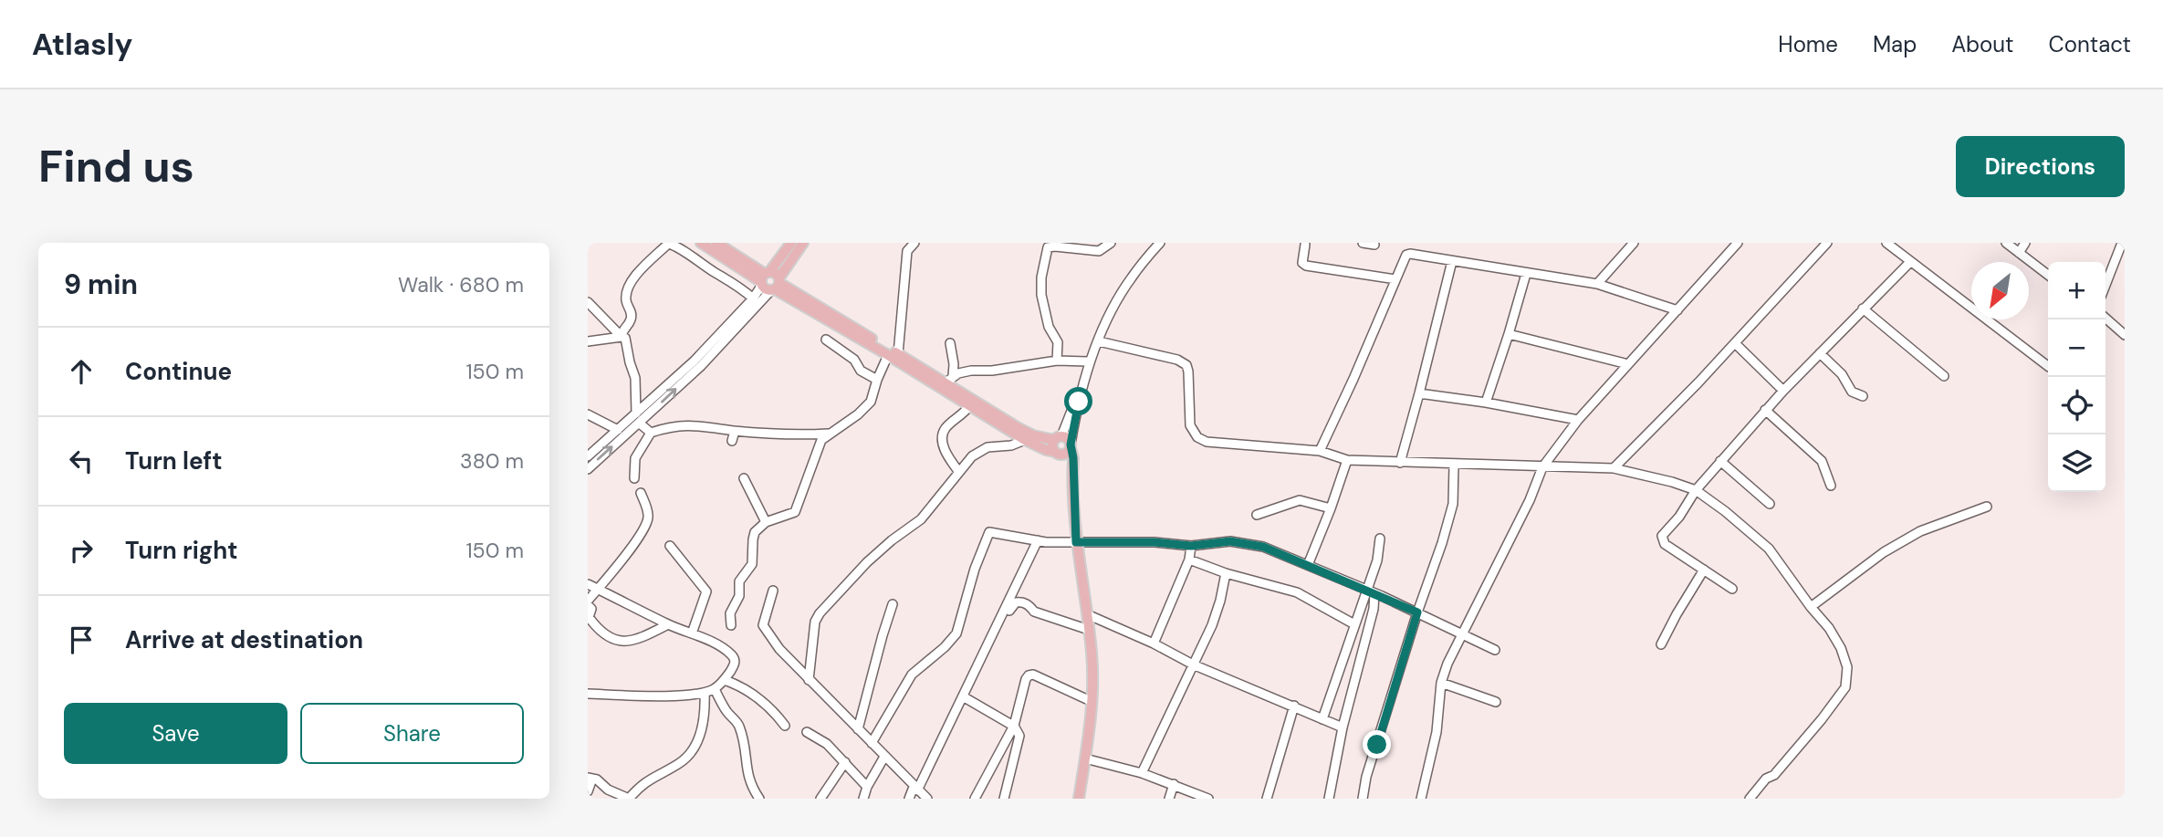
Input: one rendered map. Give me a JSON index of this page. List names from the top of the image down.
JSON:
{
  "north": "bottom left",
  "page": {
    "header": "Atlasly",
    "nav": [
      "Home",
      "Map",
      "About",
      "Contact"
    ],
    "buttons": [
      "Directions",
      ["Save", "Share"]
    ],
    "title": "Find us",
    "heading": ["9 min", "Walk · 680 m"],
    "map_buttons": ["+", "−"],
    "list": [
      ["Continue", "150 m"],
      ["Turn left", "380 m"],
      ["Turn right", "150 m"],
      "Arrive at destination"
    ]
  }
}
